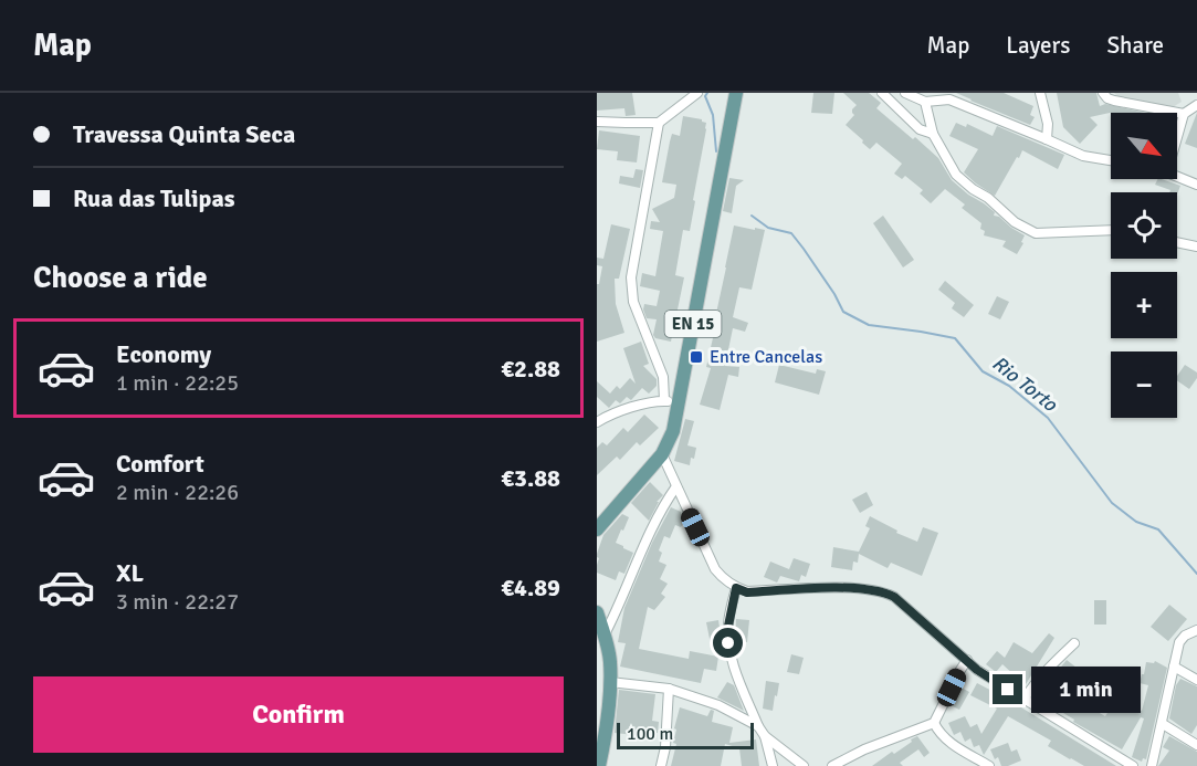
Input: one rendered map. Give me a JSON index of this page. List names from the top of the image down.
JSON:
{
  "streets": {
    "main road": ["EN 15"]
  },
  "water": ["Rio Torto"],
  "places": {
    "transit": ["Entre Cancelas"]
  },
  "scale_bar": "100 m",
  "north": "bottom right",
  "page": {
    "header": "Map",
    "nav": ["Map", "Layers", "Share"],
    "banner": ["Travessa Quinta Seca", "Rua das Tulipas"],
    "map_buttons": ["+", "−"],
    "heading": "Choose a ride",
    "list": [
      {
        "name": "Economy",
        "note": "1 min · 22:25",
        "value": "€2.88"
      },
      {
        "name": "Comfort",
        "note": "2 min · 22:26",
        "value": "€3.88"
      },
      {
        "name": "XL",
        "note": "3 min · 22:27",
        "value": "€4.89"
      }
    ],
    "buttons": "Confirm",
    "bubble": "1 min",
    "scale": "100 m"
  }
}
